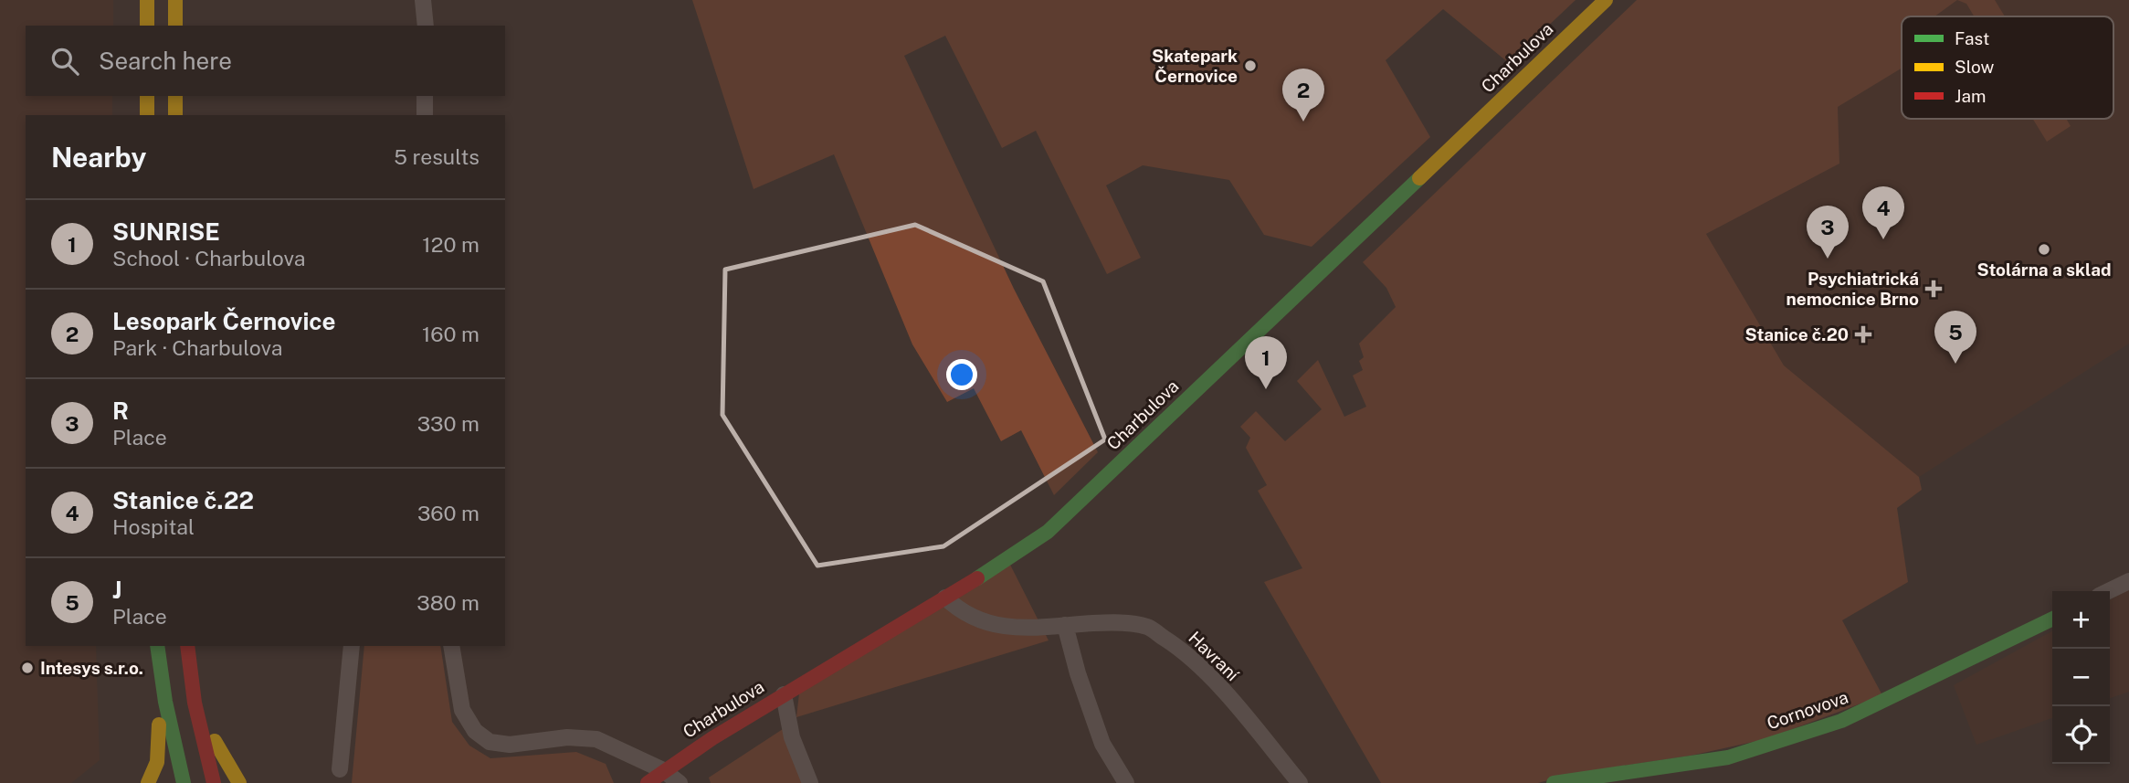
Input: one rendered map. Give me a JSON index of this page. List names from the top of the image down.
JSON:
{
  "streets": {
    "main road": ["Charbulova", "Cornovova"],
    "street": ["Havraní"]
  },
  "crossings": [
    ["Charbulova", "Havraní"]
  ],
  "places": {
    "other": ["Skatepark Černovice", "Stolárna a sklad", "Intesys s.r.o."],
    "health": ["Psychiatrická nemocnice Brno", "Stanice č.20"]
  },
  "legend": ["Fast", "Slow", "Jam"],
  "page": {
    "search": "Search here",
    "pins": [
      "2",
      "4",
      "3",
      "5",
      "1"
    ],
    "heading": ["Nearby", "5 results"],
    "list": [
      {
        "mark": "1",
        "name": "SUNRISE",
        "note": "School · Charbulova",
        "value": "120 m"
      },
      {
        "mark": "2",
        "name": "Lesopark Černovice",
        "note": "Park · Charbulova",
        "value": "160 m"
      },
      {
        "mark": "3",
        "name": "R",
        "note": "Place",
        "value": "330 m"
      },
      {
        "mark": "4",
        "name": "Stanice č.22",
        "note": "Hospital",
        "value": "360 m"
      },
      {
        "mark": "5",
        "name": "J",
        "note": "Place",
        "value": "380 m"
      }
    ],
    "map_buttons": ["+", "−"]
  }
}
